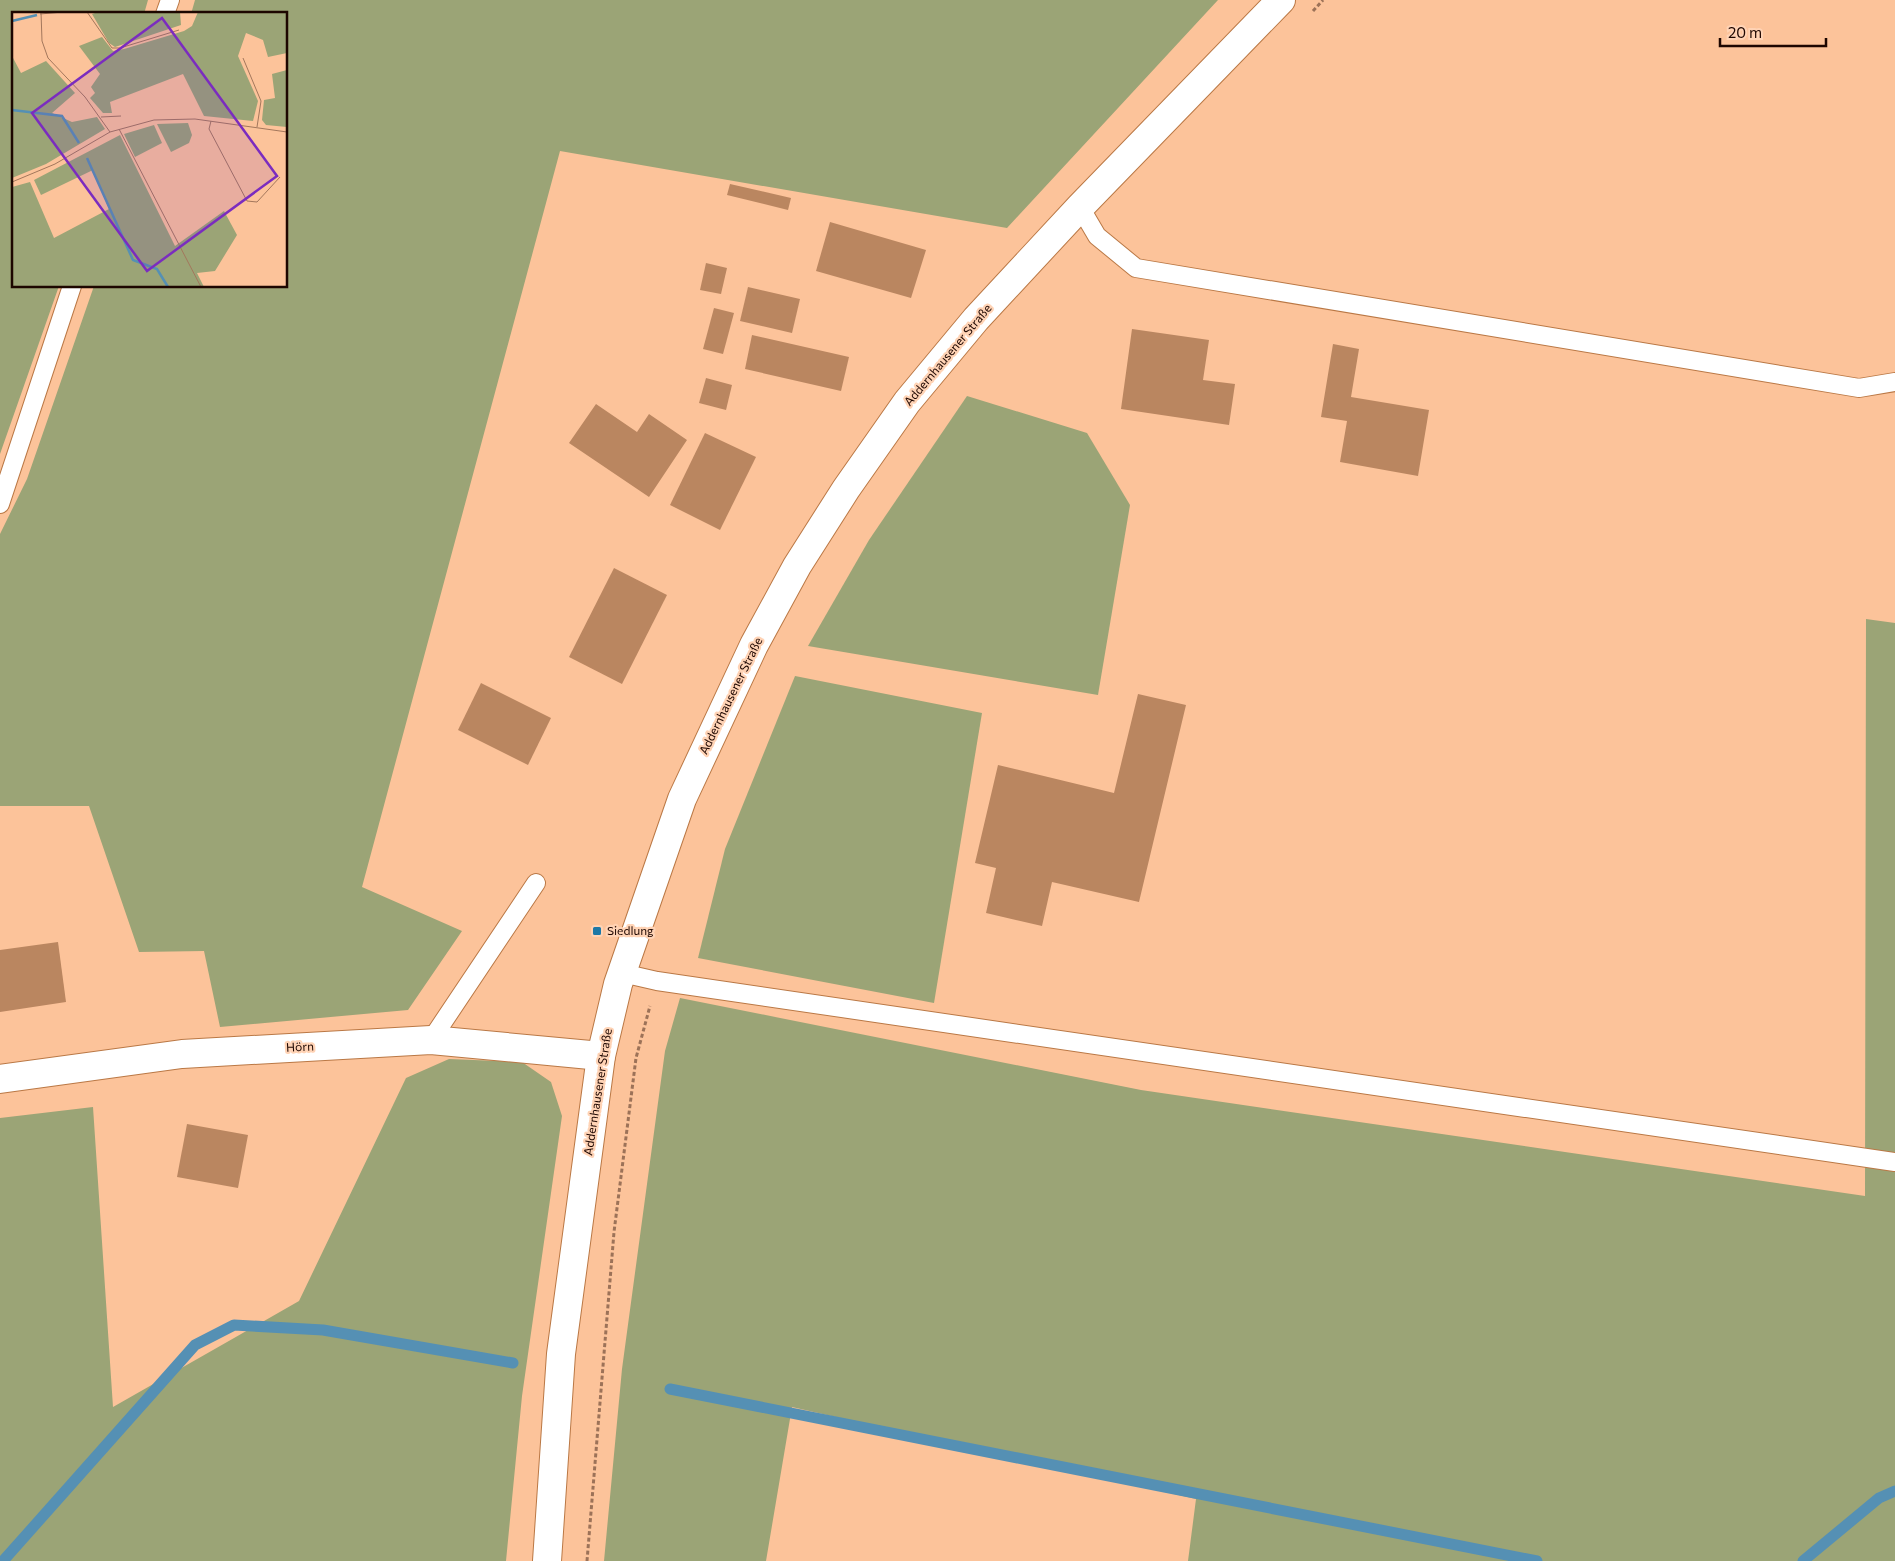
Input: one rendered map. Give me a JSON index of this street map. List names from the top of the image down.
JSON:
{
  "streets": {
    "street": ["Addernhausener Straße", "Hörn"]
  },
  "crossings": [
    ["Addernhausener Straße", "Hörn"]
  ],
  "places": {
    "transit": ["Siedlung"]
  },
  "scale_bar": "20 m"
}
